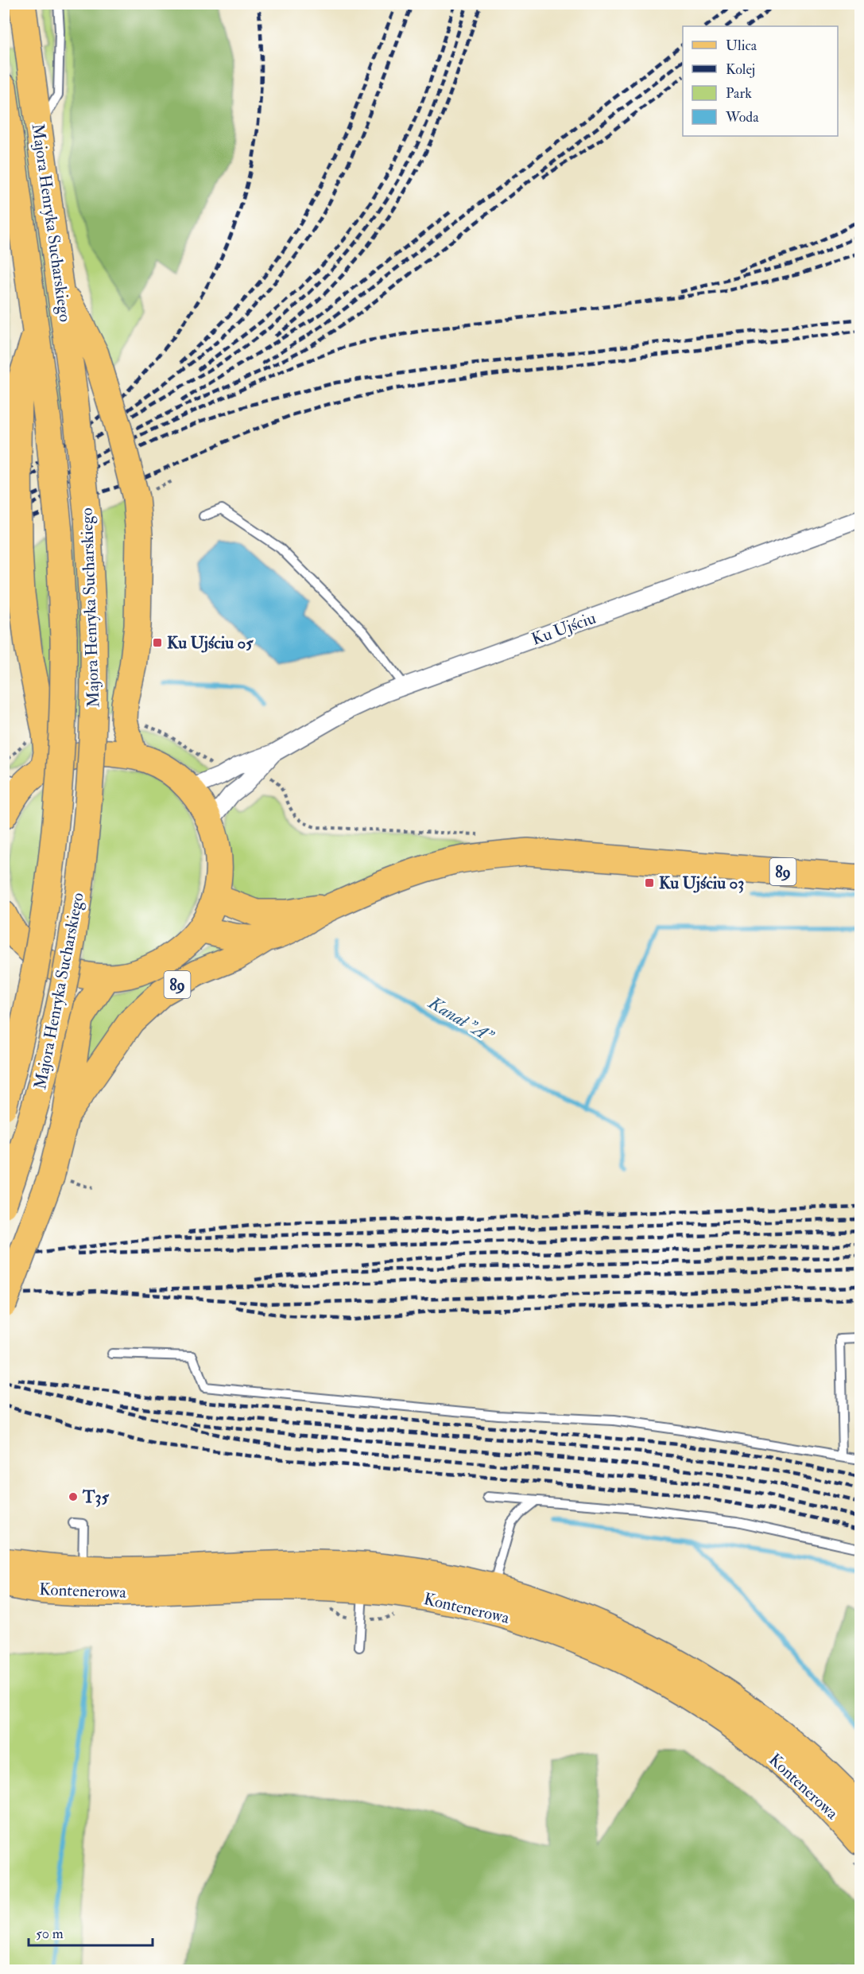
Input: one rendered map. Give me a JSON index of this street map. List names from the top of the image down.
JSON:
{
  "streets": {
    "main road": ["Majora Henryka Sucharskiego", "89", "Kontenerowa"],
    "street": ["Ku Ujściu"]
  },
  "water": ["Kanał \"A\""],
  "places": {
    "transit": ["Ku Ujściu 05", "Ku Ujściu 03"],
    "other": ["T35"]
  },
  "legend": [
    "Ulica",
    "Kolej",
    "Park",
    "Woda"
  ],
  "scale_bar": "50 m"
}
